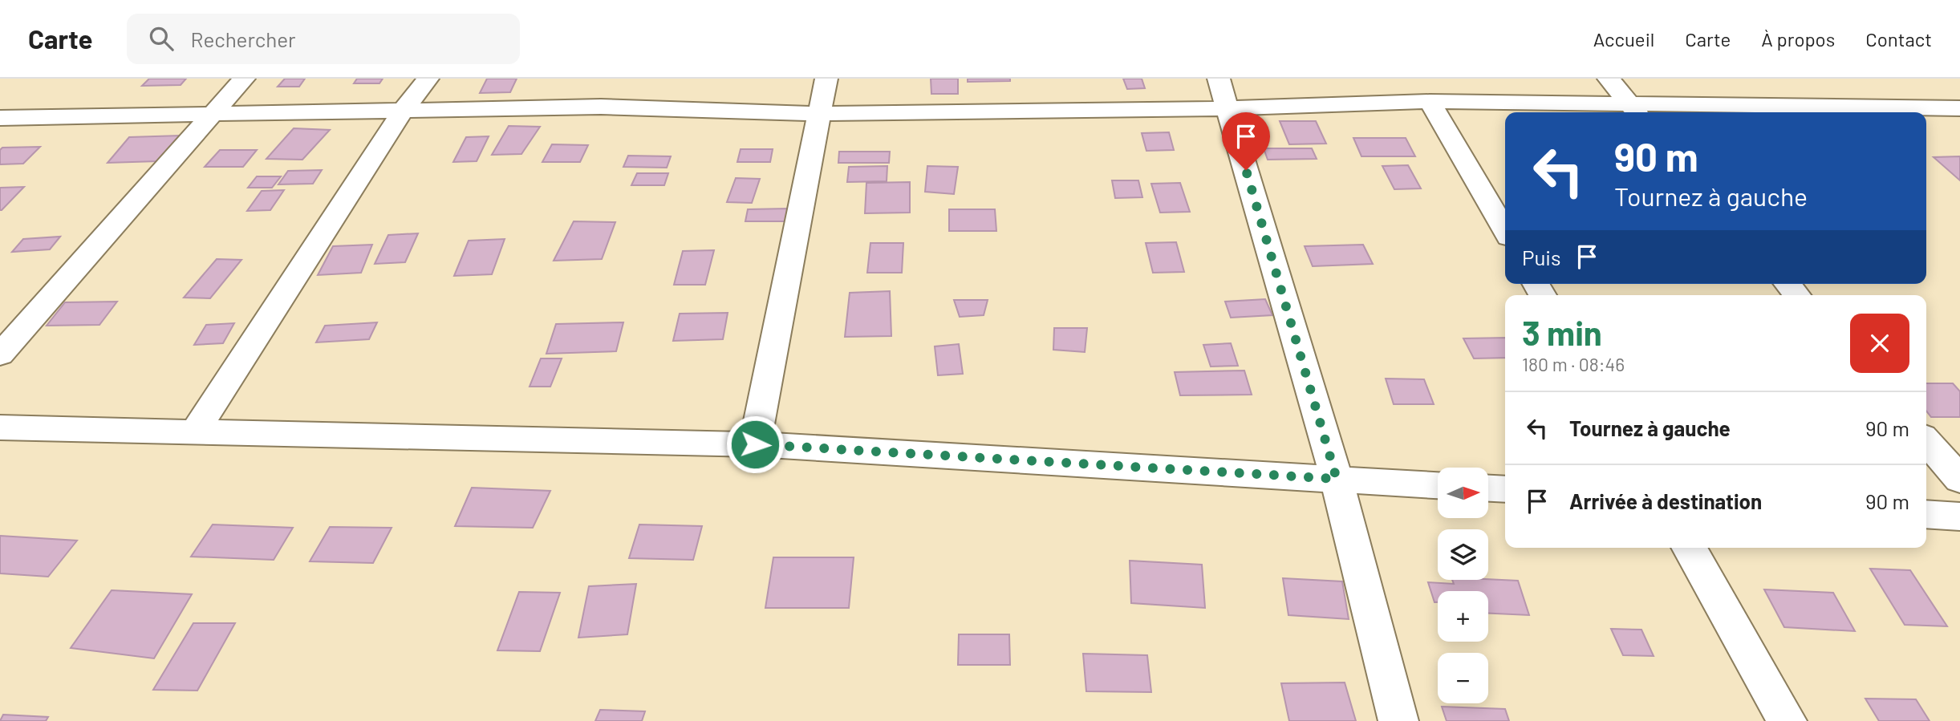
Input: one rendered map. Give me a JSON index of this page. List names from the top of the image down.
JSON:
{
  "north": "right",
  "page": {
    "header": "Carte",
    "search": "Rechercher",
    "nav": [
      "Accueil",
      "Carte",
      "À propos",
      "Contact"
    ],
    "turn": ["90 m", "Tournez à gauche"],
    "then": "Puis",
    "heading": ["3 min", "180 m · 08:46"],
    "list": [
      {
        "name": "Tournez à gauche",
        "value": "90 m"
      },
      {
        "name": "Arrivée à destination",
        "value": "90 m"
      }
    ],
    "map_buttons": ["+", "−"]
  }
}
